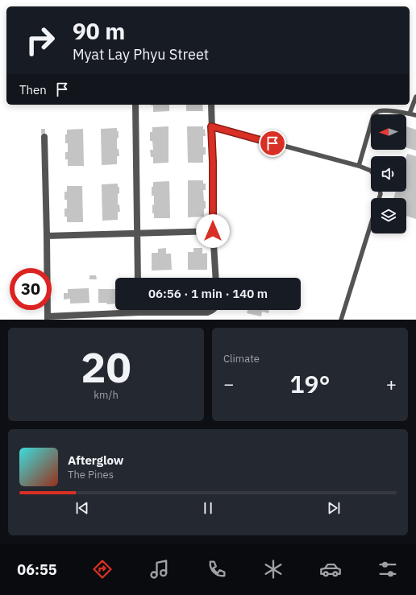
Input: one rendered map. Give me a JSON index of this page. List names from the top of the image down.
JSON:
{
  "north": "left",
  "page": {
    "turn": ["90 m", "Myat Lay Phyu Street"],
    "then": "Then",
    "limit": "30",
    "trip": "06:56 · 1 min · 140 m",
    "tile": [
      ["20", "km/h"],
      "Climate"
    ],
    "heat": ["−", "19°", "+"],
    "song": ["Afterglow", "The Pines"],
    "tabs": "06:55"
  }
}
